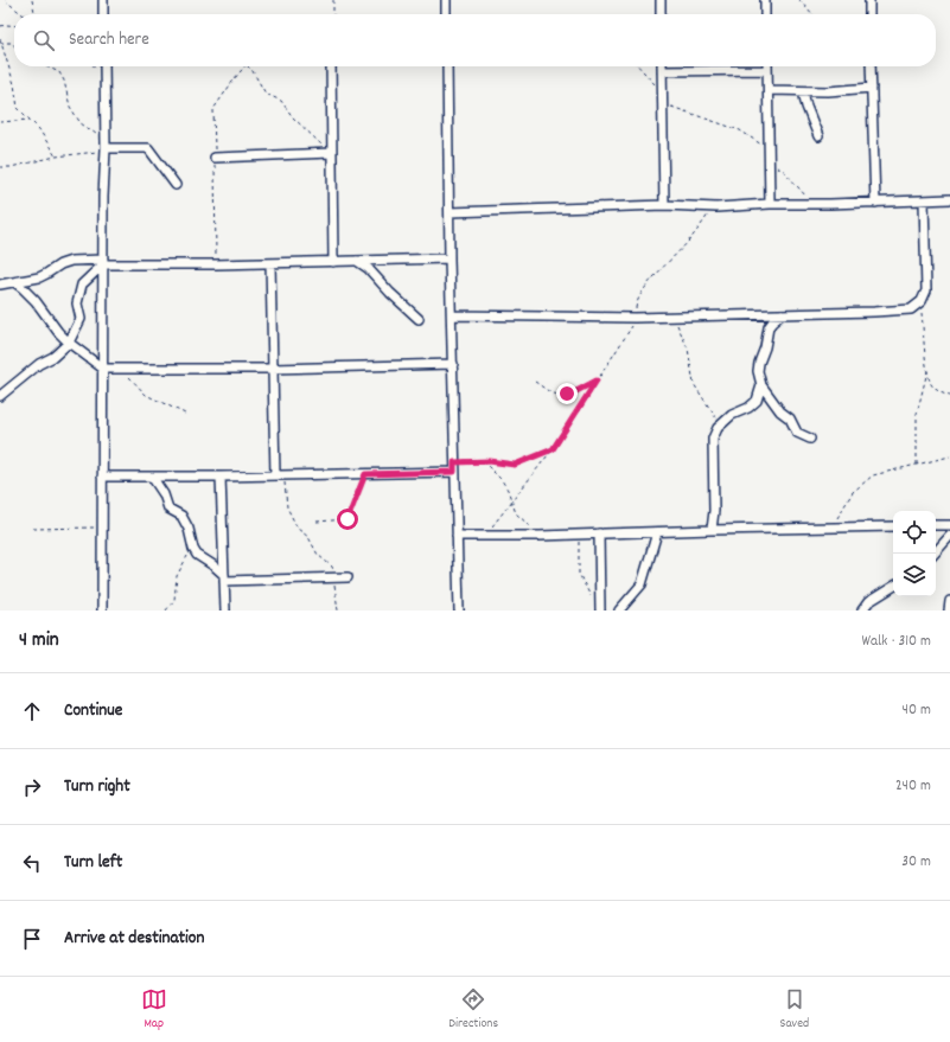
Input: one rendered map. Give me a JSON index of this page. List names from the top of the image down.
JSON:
{
  "page": {
    "search": "Search here",
    "heading": ["4 min", "Walk · 310 m"],
    "list": [
      ["Continue", "40 m"],
      ["Turn right", "240 m"],
      ["Turn left", "30 m"],
      "Arrive at destination"
    ],
    "nav": ["Map", "Directions", "Saved"]
  }
}
